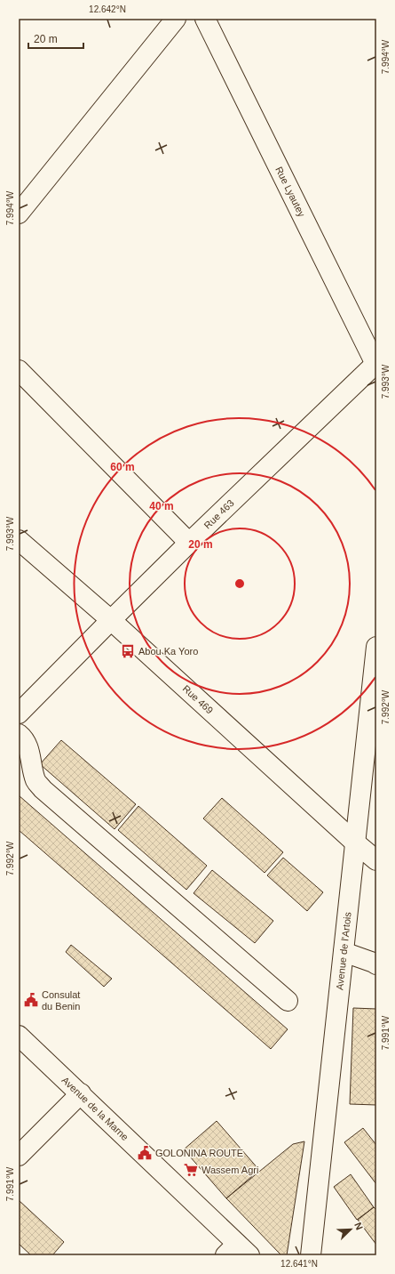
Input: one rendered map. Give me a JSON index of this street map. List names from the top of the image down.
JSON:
{
  "streets": {
    "street": [
      "Rue Lyautey",
      "Rue 463",
      "Rue 469",
      "Avenue de l'Artois",
      "Avenue de la Marne"
    ]
  },
  "crossings": [
    ["Rue Lyautey", "Rue 463"],
    ["Rue 463", "Rue 469"],
    ["Rue 469", "Avenue de l'Artois"]
  ],
  "places": {
    "bus stop": ["Abou Ka Yoro"],
    "public building": ["Consulat du Benin", "GOLONINA ROUTE"],
    "supermarket": ["Wassem Agri"]
  },
  "scale_bar": "20 m",
  "north": "top right",
  "coordinates": [
    "12.642°N",
    "7.994°W",
    "7.993°W",
    "7.992°W",
    "7.991°W",
    "12.641°N"
  ],
  "rings": ["60 m", "40 m", "20 m"]
}
